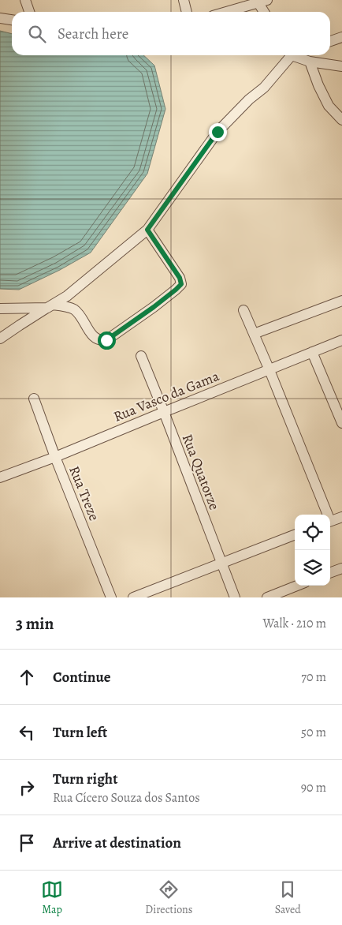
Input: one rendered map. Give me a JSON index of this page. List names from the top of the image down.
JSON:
{
  "streets": {
    "street": ["Rua Vasco da Gama", "Rua Quatorze", "Rua Treze"]
  },
  "crossings": [
    ["Rua Vasco da Gama", "Rua Quatorze"],
    ["Rua Vasco da Gama", "Rua Treze"]
  ],
  "page": {
    "search": "Search here",
    "heading": ["3 min", "Walk · 210 m"],
    "list": [
      ["Continue", "70 m"],
      ["Turn left", "50 m"],
      ["Turn right", "Rua Cícero Souza dos Santos", "90 m"],
      "Arrive at destination"
    ],
    "nav": ["Map", "Directions", "Saved"]
  }
}
